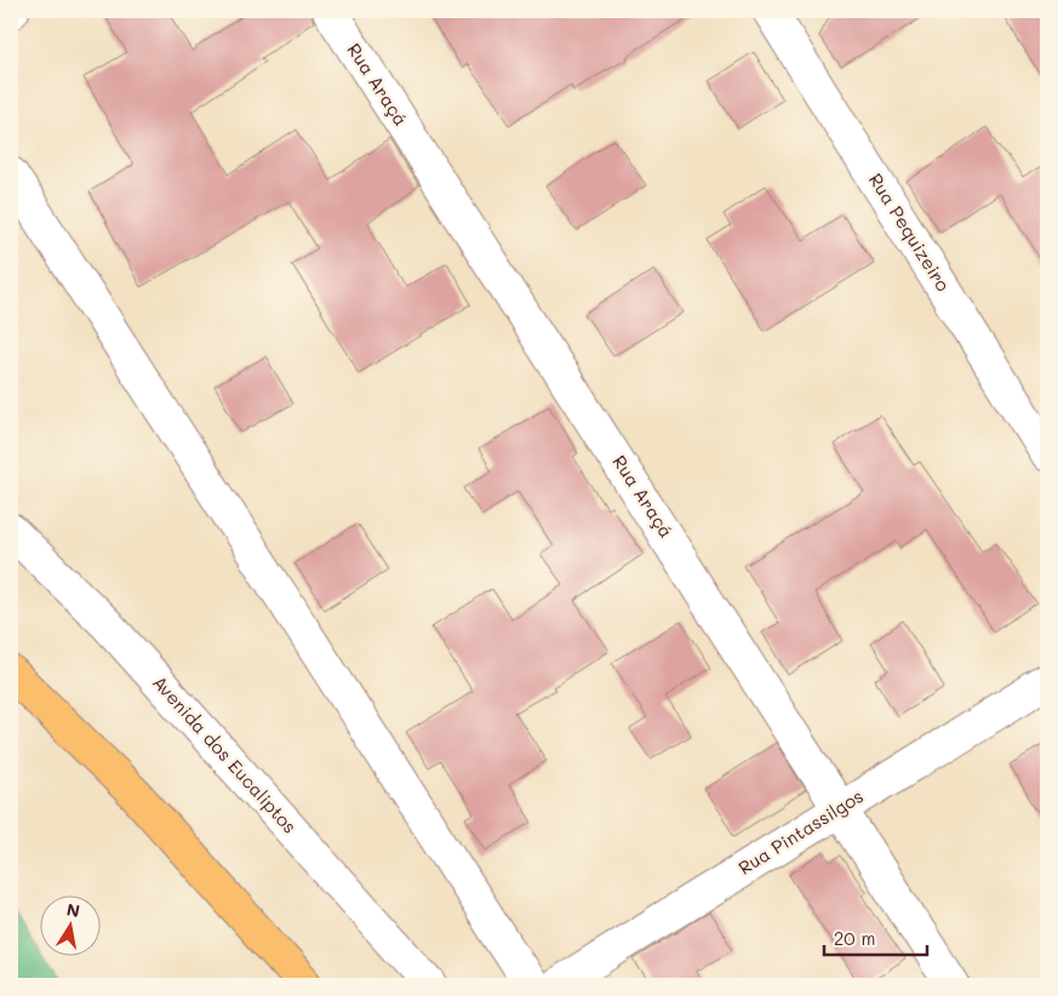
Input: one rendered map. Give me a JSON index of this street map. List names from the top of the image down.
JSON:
{
  "streets": {
    "street": [
      "Rua Araçá",
      "Rua Pequizeiro",
      "Avenida dos Eucaliptos",
      "Rua Pintassilgos"
    ]
  },
  "crossings": [
    ["Rua Araçá", "Rua Pintassilgos"]
  ],
  "scale_bar": "20 m",
  "north": "top"
}
